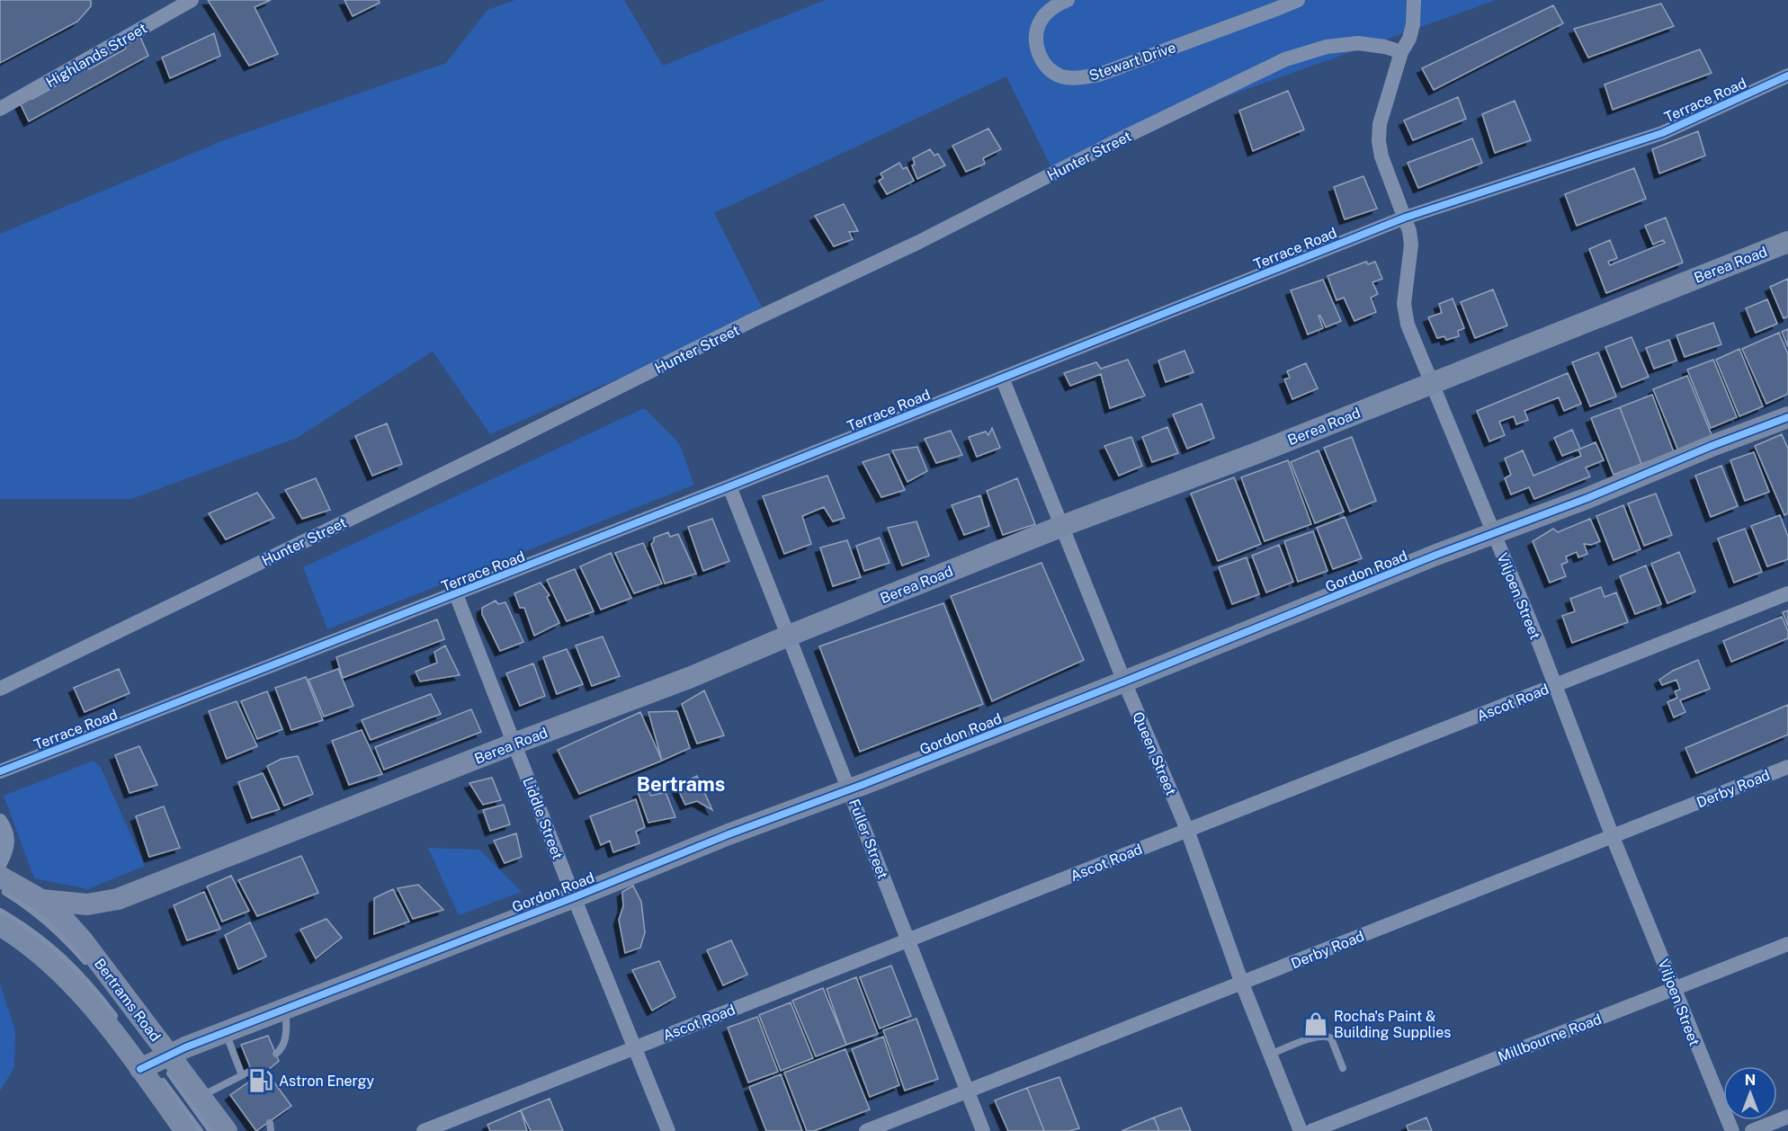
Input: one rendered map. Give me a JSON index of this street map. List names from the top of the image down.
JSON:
{
  "streets": {
    "street": [
      "Highlands Street",
      "Stewart Drive",
      "Terrace Road",
      "Hunter Street",
      "Berea Road",
      "Gordon Road",
      "Viljoen Street",
      "Ascot Road",
      "Queen Street",
      "Derby Road",
      "Liddle Street",
      "Fuller Street",
      "Bertrams Road",
      "Millbourne Road"
    ]
  },
  "crossings": [
    ["Terrace Road", "Viljoen Street"],
    ["Terrace Road", "Queen Street"],
    ["Terrace Road", "Liddle Street"],
    ["Terrace Road", "Fuller Street"],
    ["Hunter Street", "Viljoen Street"],
    ["Berea Road", "Viljoen Street"],
    ["Berea Road", "Queen Street"],
    ["Berea Road", "Liddle Street"],
    ["Berea Road", "Fuller Street"],
    ["Berea Road", "Bertrams Road"],
    ["Gordon Road", "Viljoen Street"],
    ["Gordon Road", "Queen Street"],
    ["Gordon Road", "Liddle Street"],
    ["Gordon Road", "Fuller Street"],
    ["Gordon Road", "Bertrams Road"],
    ["Viljoen Street", "Ascot Road"],
    ["Viljoen Street", "Derby Road"],
    ["Viljoen Street", "Millbourne Road"],
    ["Ascot Road", "Queen Street"],
    ["Ascot Road", "Liddle Street"],
    ["Ascot Road", "Fuller Street"],
    ["Queen Street", "Derby Road"],
    ["Derby Road", "Fuller Street"]
  ],
  "districts": ["Bertrams"],
  "places": {
    "shop": ["Rocha's Paint & Building Supplies"],
    "fuel station": ["Astron Energy"]
  },
  "north": "top"
}
